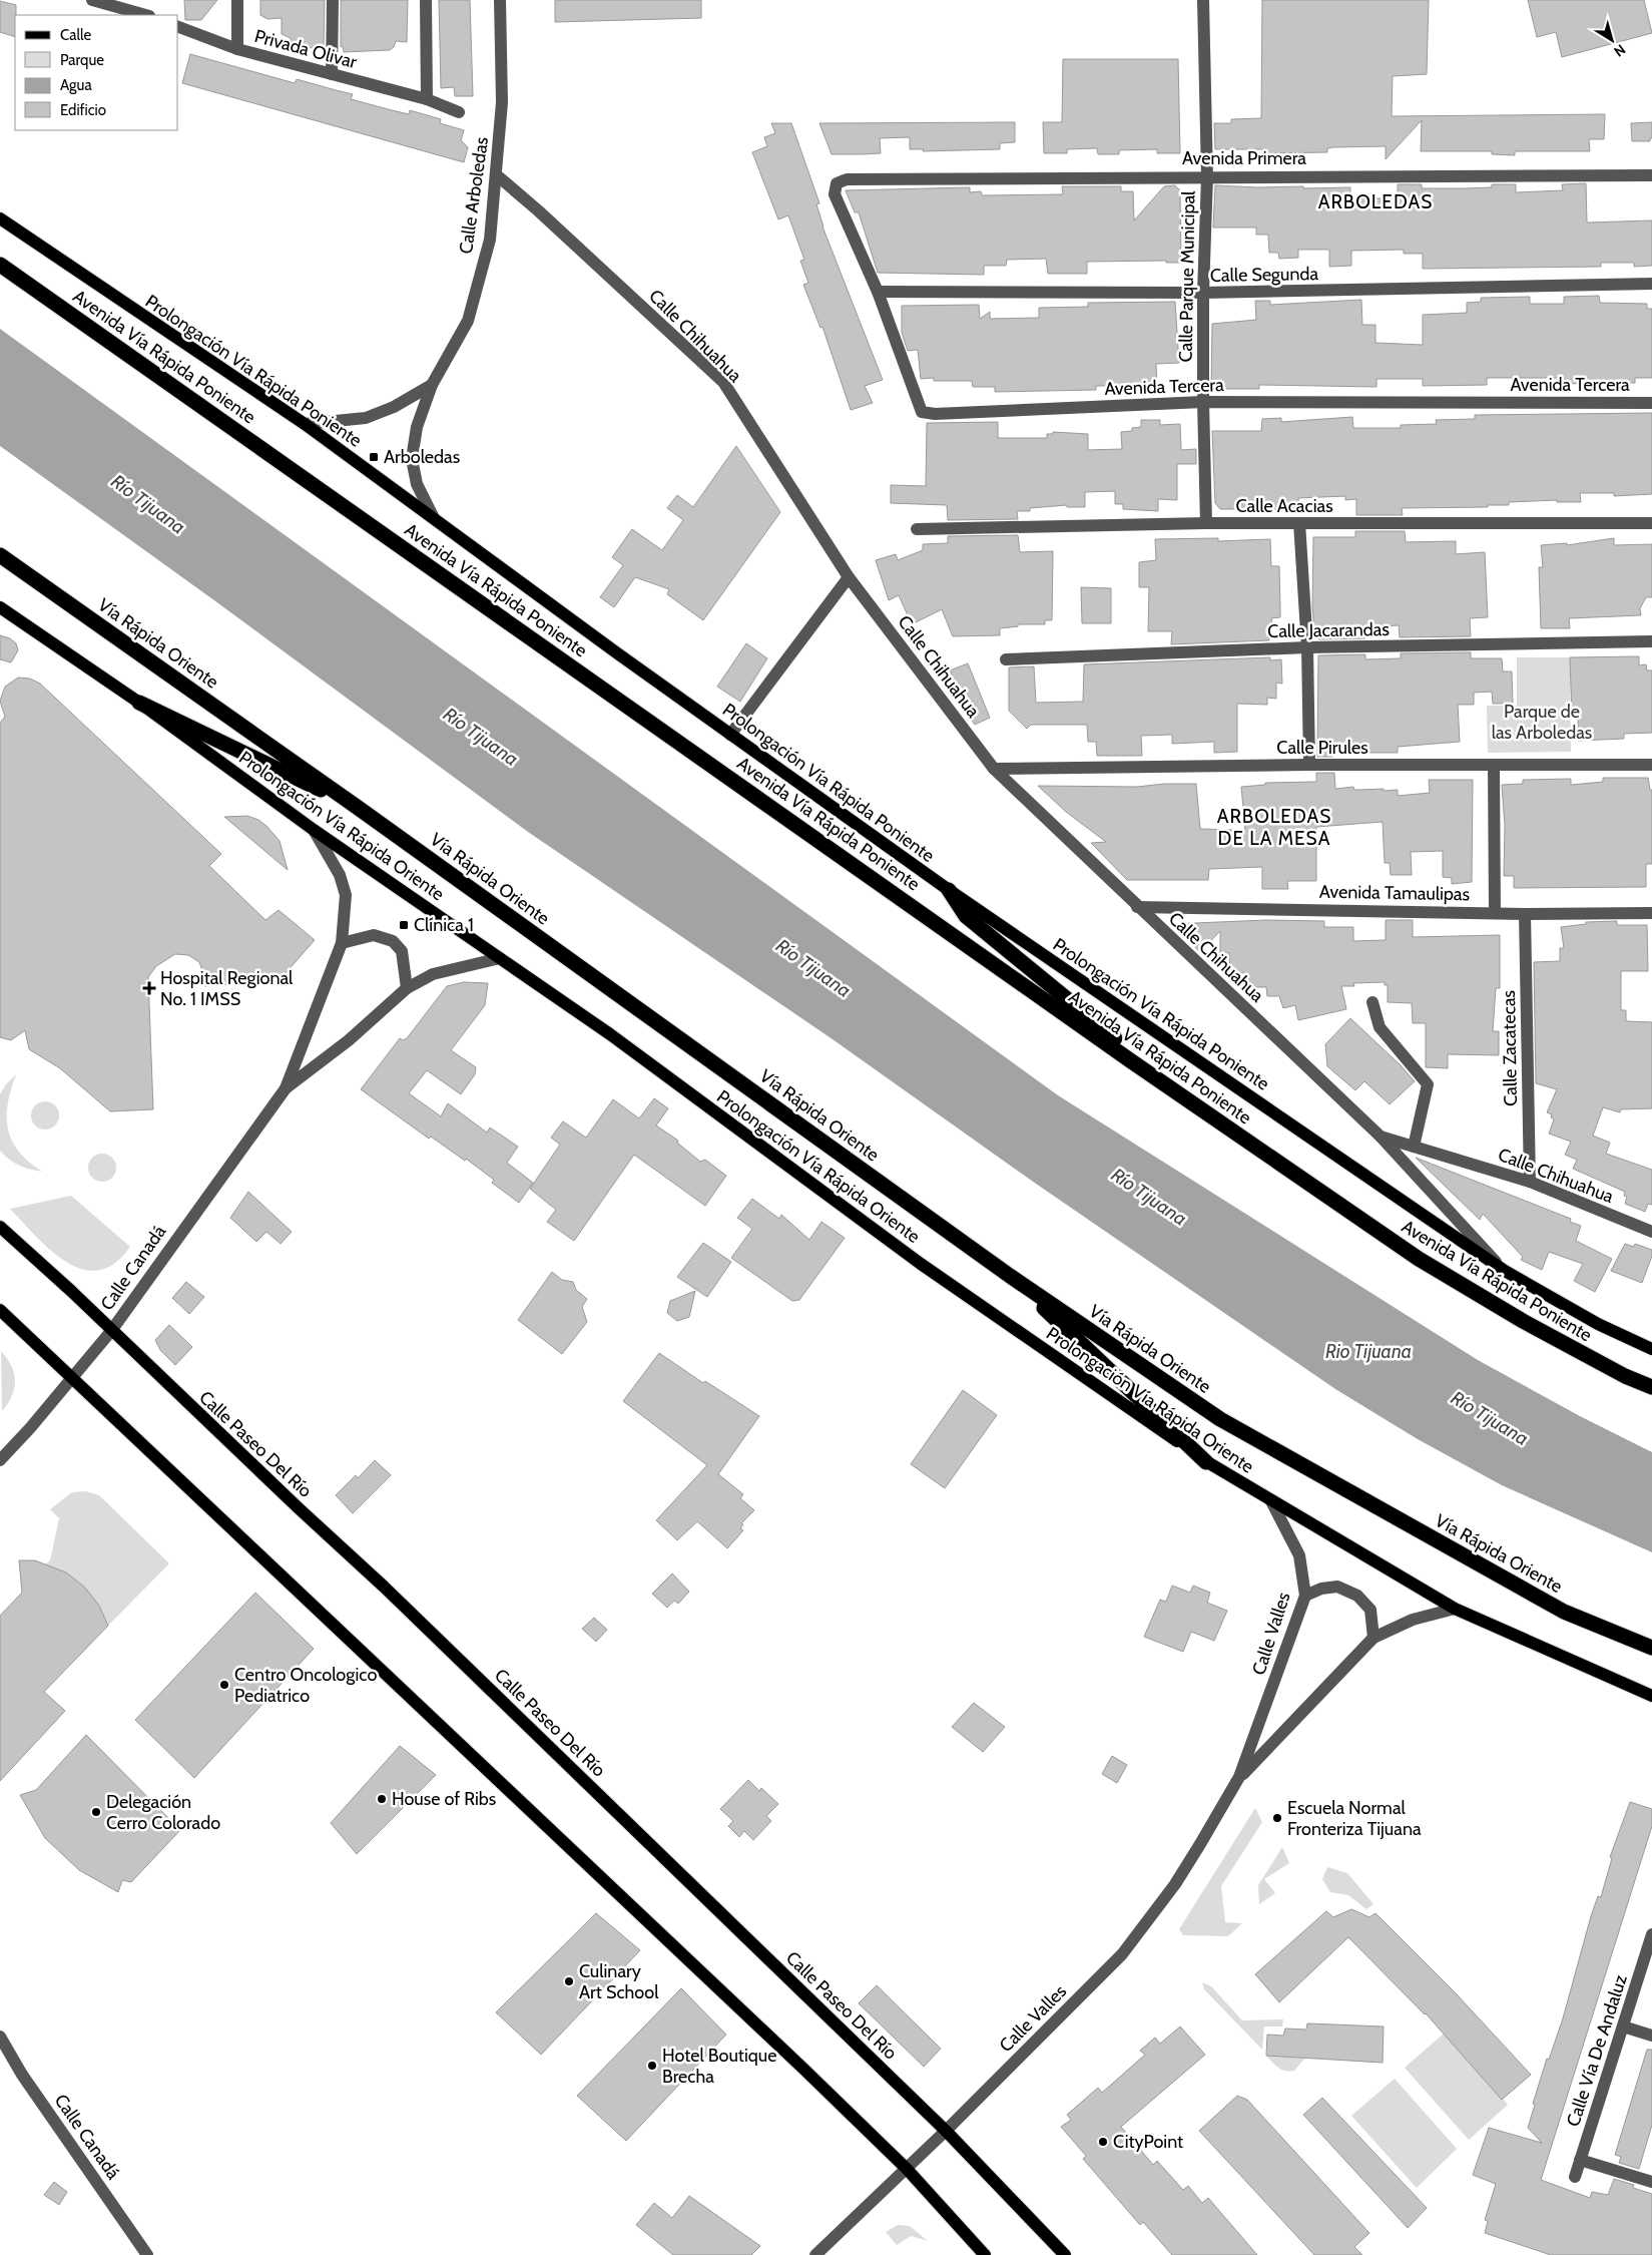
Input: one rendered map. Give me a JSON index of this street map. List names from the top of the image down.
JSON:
{
  "streets": {
    "highway": ["Avenida Vía Rápida Poniente", "Vía Rápida Oriente"],
    "main road": ["Prolongación Vía Rápida Poniente", "Prolongación Vía Rápida Oriente", "Calle Paseo Del Río"],
    "street": [
      "Privada Olivar",
      "Avenida Primera",
      "Calle Arboledas",
      "Calle Segunda",
      "Calle Parque Municipal",
      "Calle Chihuahua",
      "Avenida Tercera",
      "Calle Acacias",
      "Calle Jacarandas",
      "Calle Pirules",
      "Avenida Tamaulipas",
      "Calle Zacatecas",
      "Calle Canadá",
      "Calle Valles",
      "Calle Vía De Andaluz"
    ]
  },
  "crossings": [
    ["Avenida Primera", "Calle Parque Municipal"],
    ["Avenida Primera", "Avenida Tercera"],
    ["Calle Arboledas", "Calle Chihuahua"],
    ["Calle Arboledas", "Prolongación Vía Rápida Poniente"],
    ["Calle Segunda", "Calle Parque Municipal"],
    ["Calle Segunda", "Avenida Tercera"],
    ["Calle Parque Municipal", "Avenida Tercera"],
    ["Calle Parque Municipal", "Calle Acacias"],
    ["Calle Chihuahua", "Calle Pirules"],
    ["Calle Chihuahua", "Avenida Tamaulipas"],
    ["Calle Chihuahua", "Calle Zacatecas"],
    ["Prolongación Vía Rápida Oriente", "Calle Canadá"],
    ["Prolongación Vía Rápida Oriente", "Calle Valles"],
    ["Avenida Tamaulipas", "Calle Zacatecas"],
    ["Calle Canadá", "Calle Paseo Del Río"],
    ["Calle Paseo Del Río", "Calle Valles"]
  ],
  "districts": ["ARBOLEDAS", "ARBOLEDAS DE LA MESA"],
  "water": ["Río Tijuana", "Rio Tijuana"],
  "parks": ["Parque de las Arboledas"],
  "places": {
    "transit": ["Arboledas", "Clínica 1"],
    "health": ["Hospital Regional No. 1 IMSS"],
    "other": [
      "Centro Oncologico Pediatrico",
      "House of Ribs",
      "Delegación Cerro Colorado",
      "Escuela Normal Fronteriza Tijuana",
      "Culinary Art School",
      "Hotel Boutique Brecha",
      "CityPoint"
    ]
  },
  "legend": [
    "Calle",
    "Parque",
    "Agua",
    "Edificio"
  ],
  "north": "bottom right"
}
